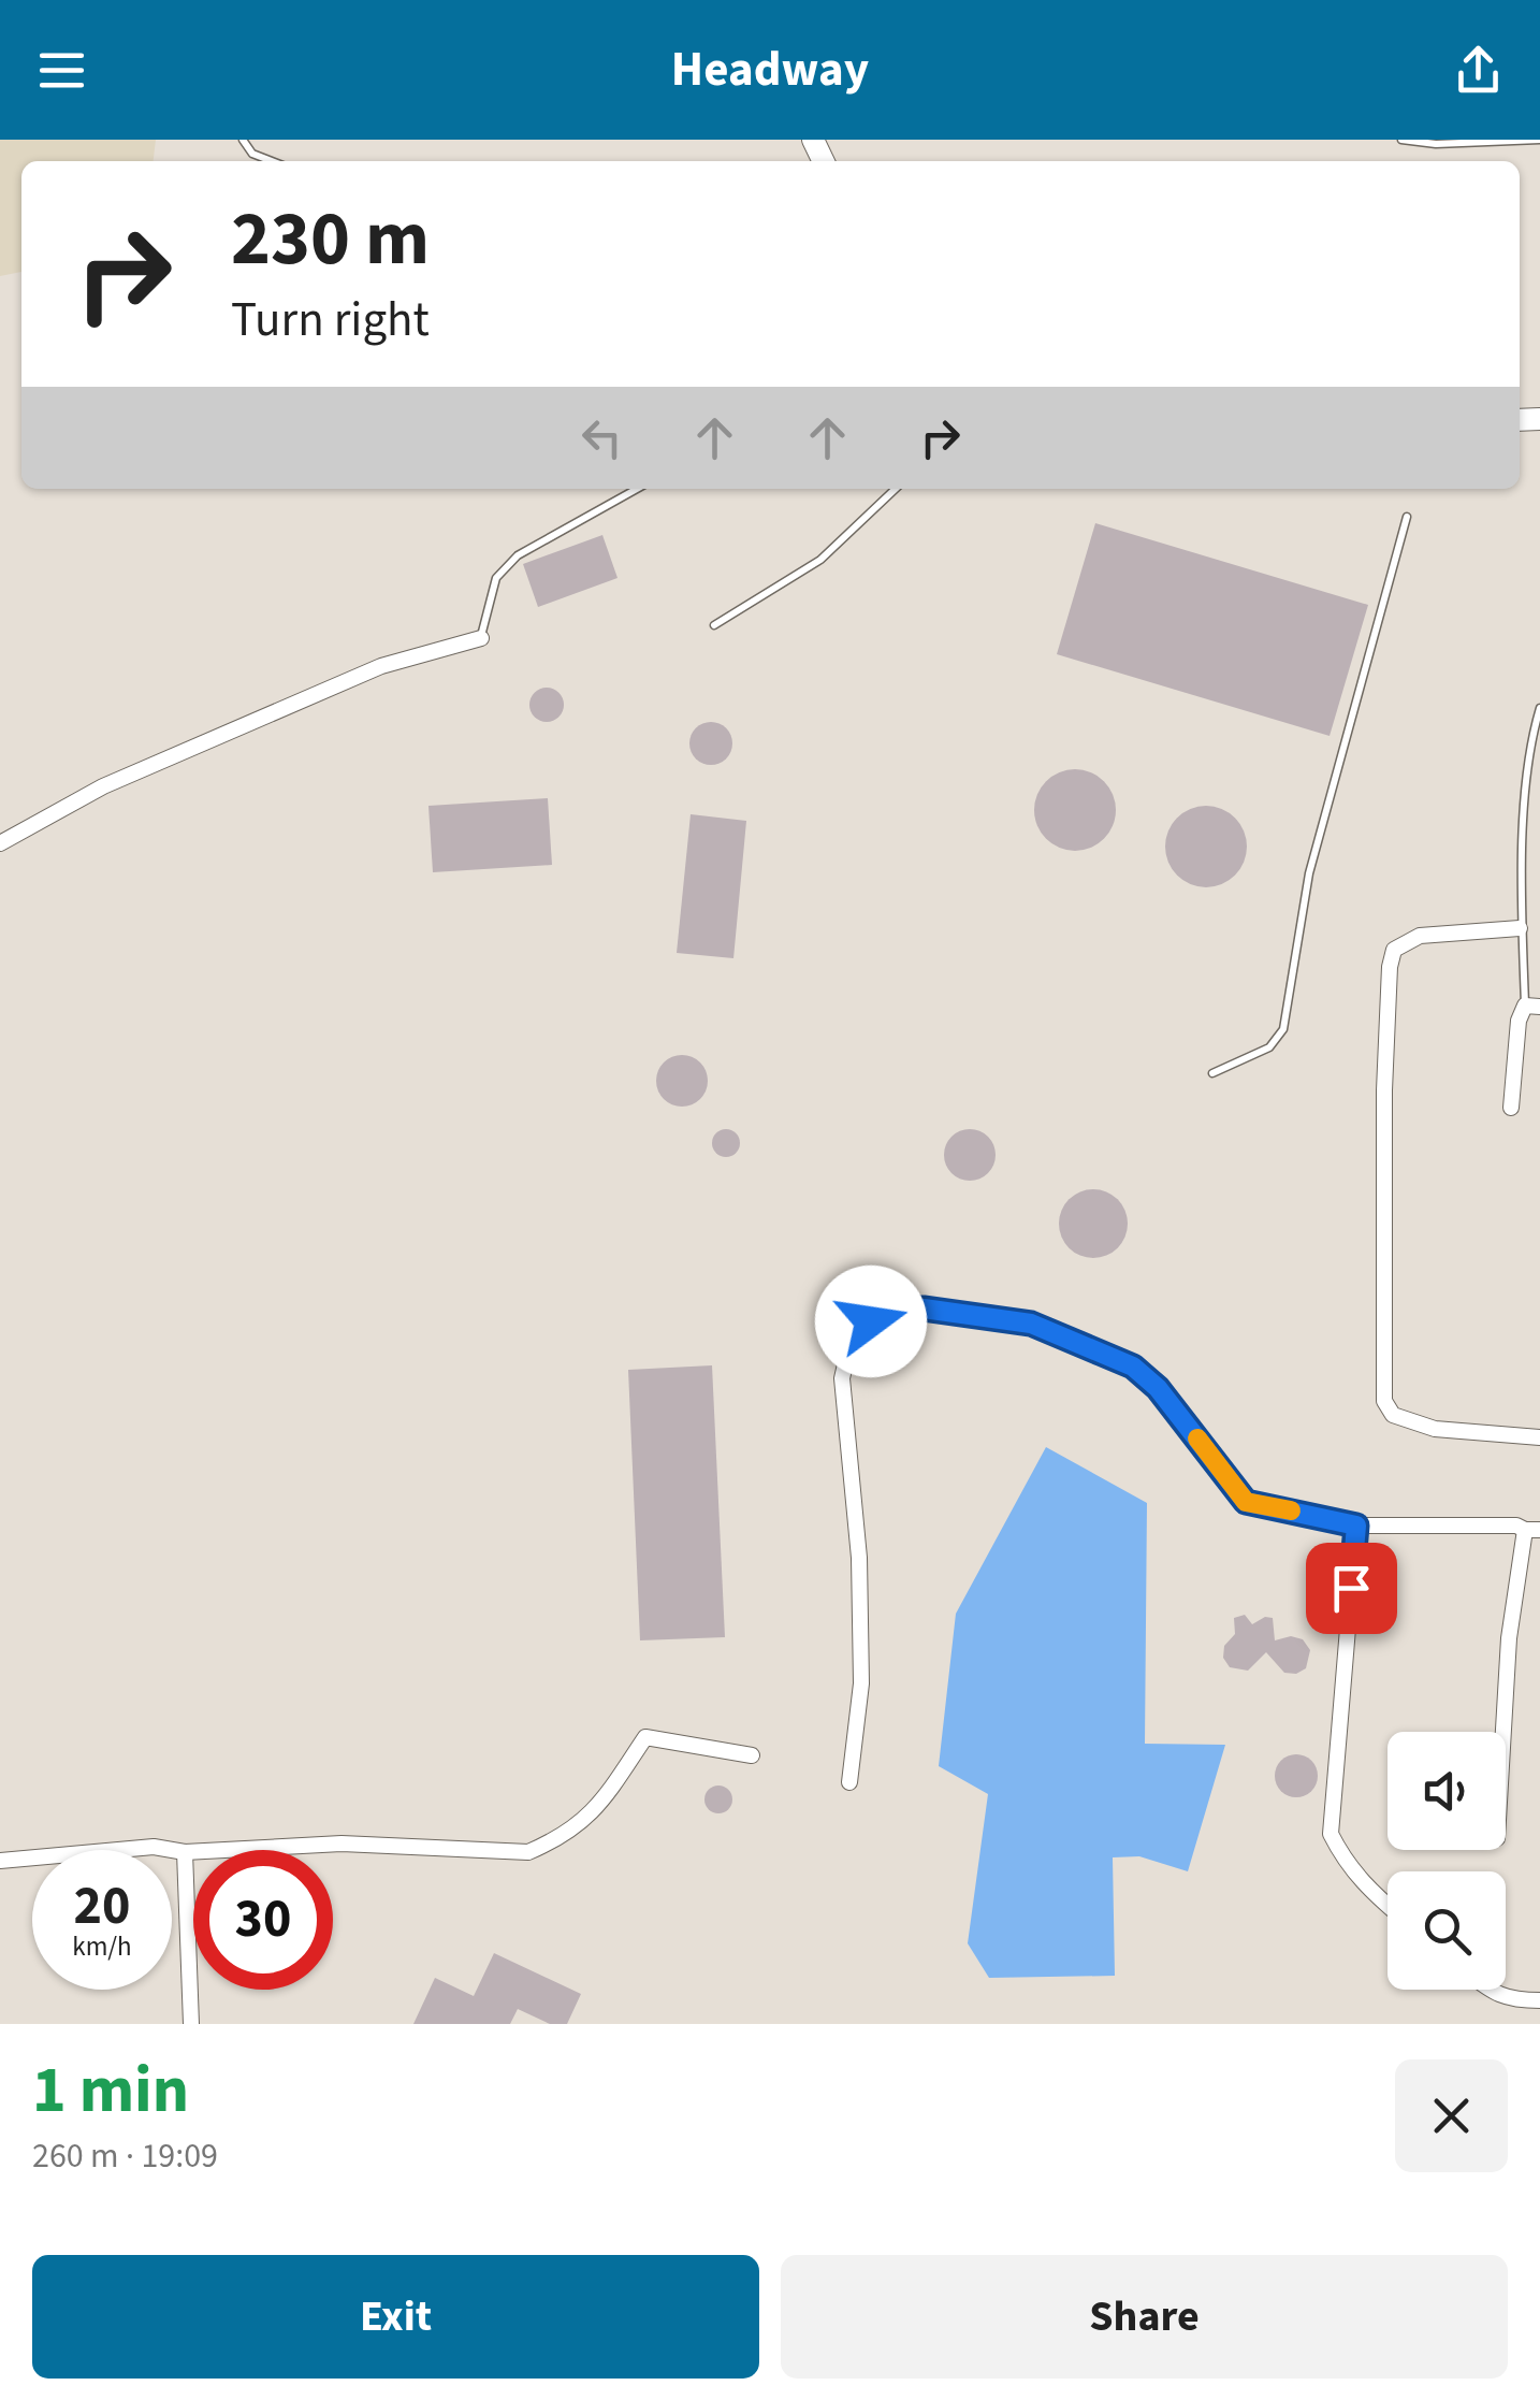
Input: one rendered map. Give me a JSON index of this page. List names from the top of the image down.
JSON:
{
  "page": {
    "header": "Headway",
    "turn": ["230 m", "Turn right"],
    "speed": "20 km/h",
    "limit": "30",
    "heading": ["1 min", "260 m · 19:09"],
    "buttons": ["Exit", "Share"]
  }
}
